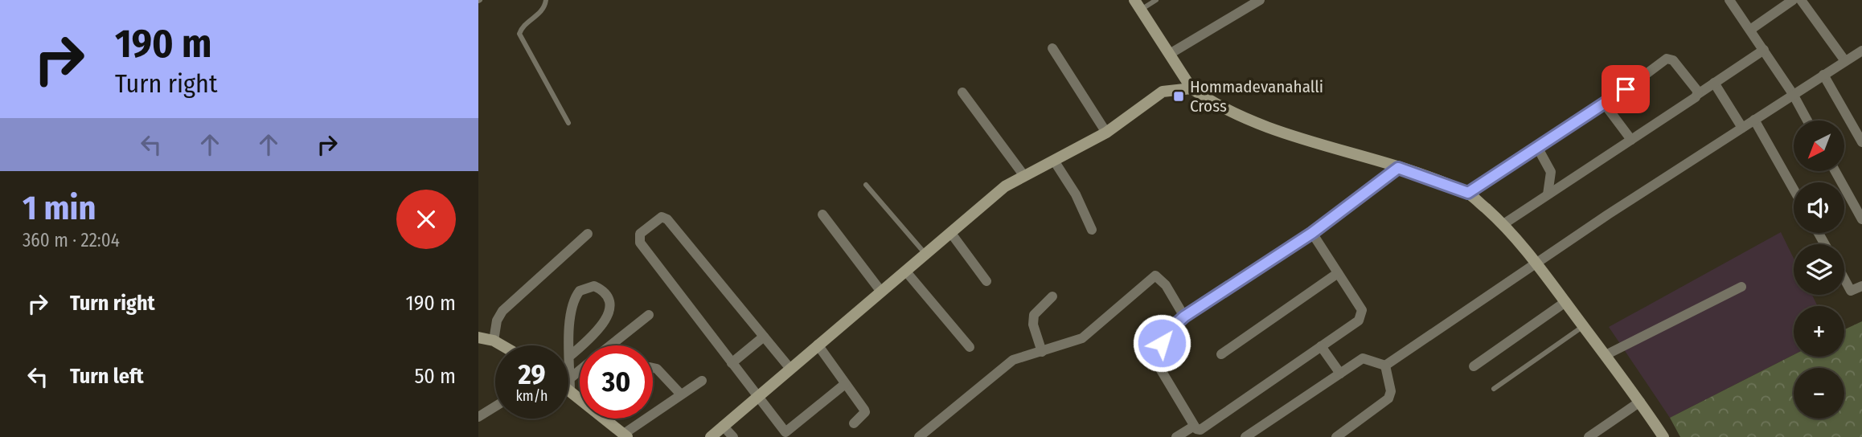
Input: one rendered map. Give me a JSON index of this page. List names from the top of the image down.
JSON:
{
  "places": {
    "transit": ["Hommadevanahalli Cross"]
  },
  "north": "bottom left",
  "page": {
    "turn": ["190 m", "Turn right"],
    "map_buttons": ["+", "−"],
    "heading": ["1 min", "360 m · 22:04"],
    "list": [
      {
        "name": "Turn right",
        "value": "190 m"
      },
      {
        "name": "Turn left",
        "value": "50 m"
      }
    ],
    "speed": "29 km/h",
    "limit": "30"
  }
}
